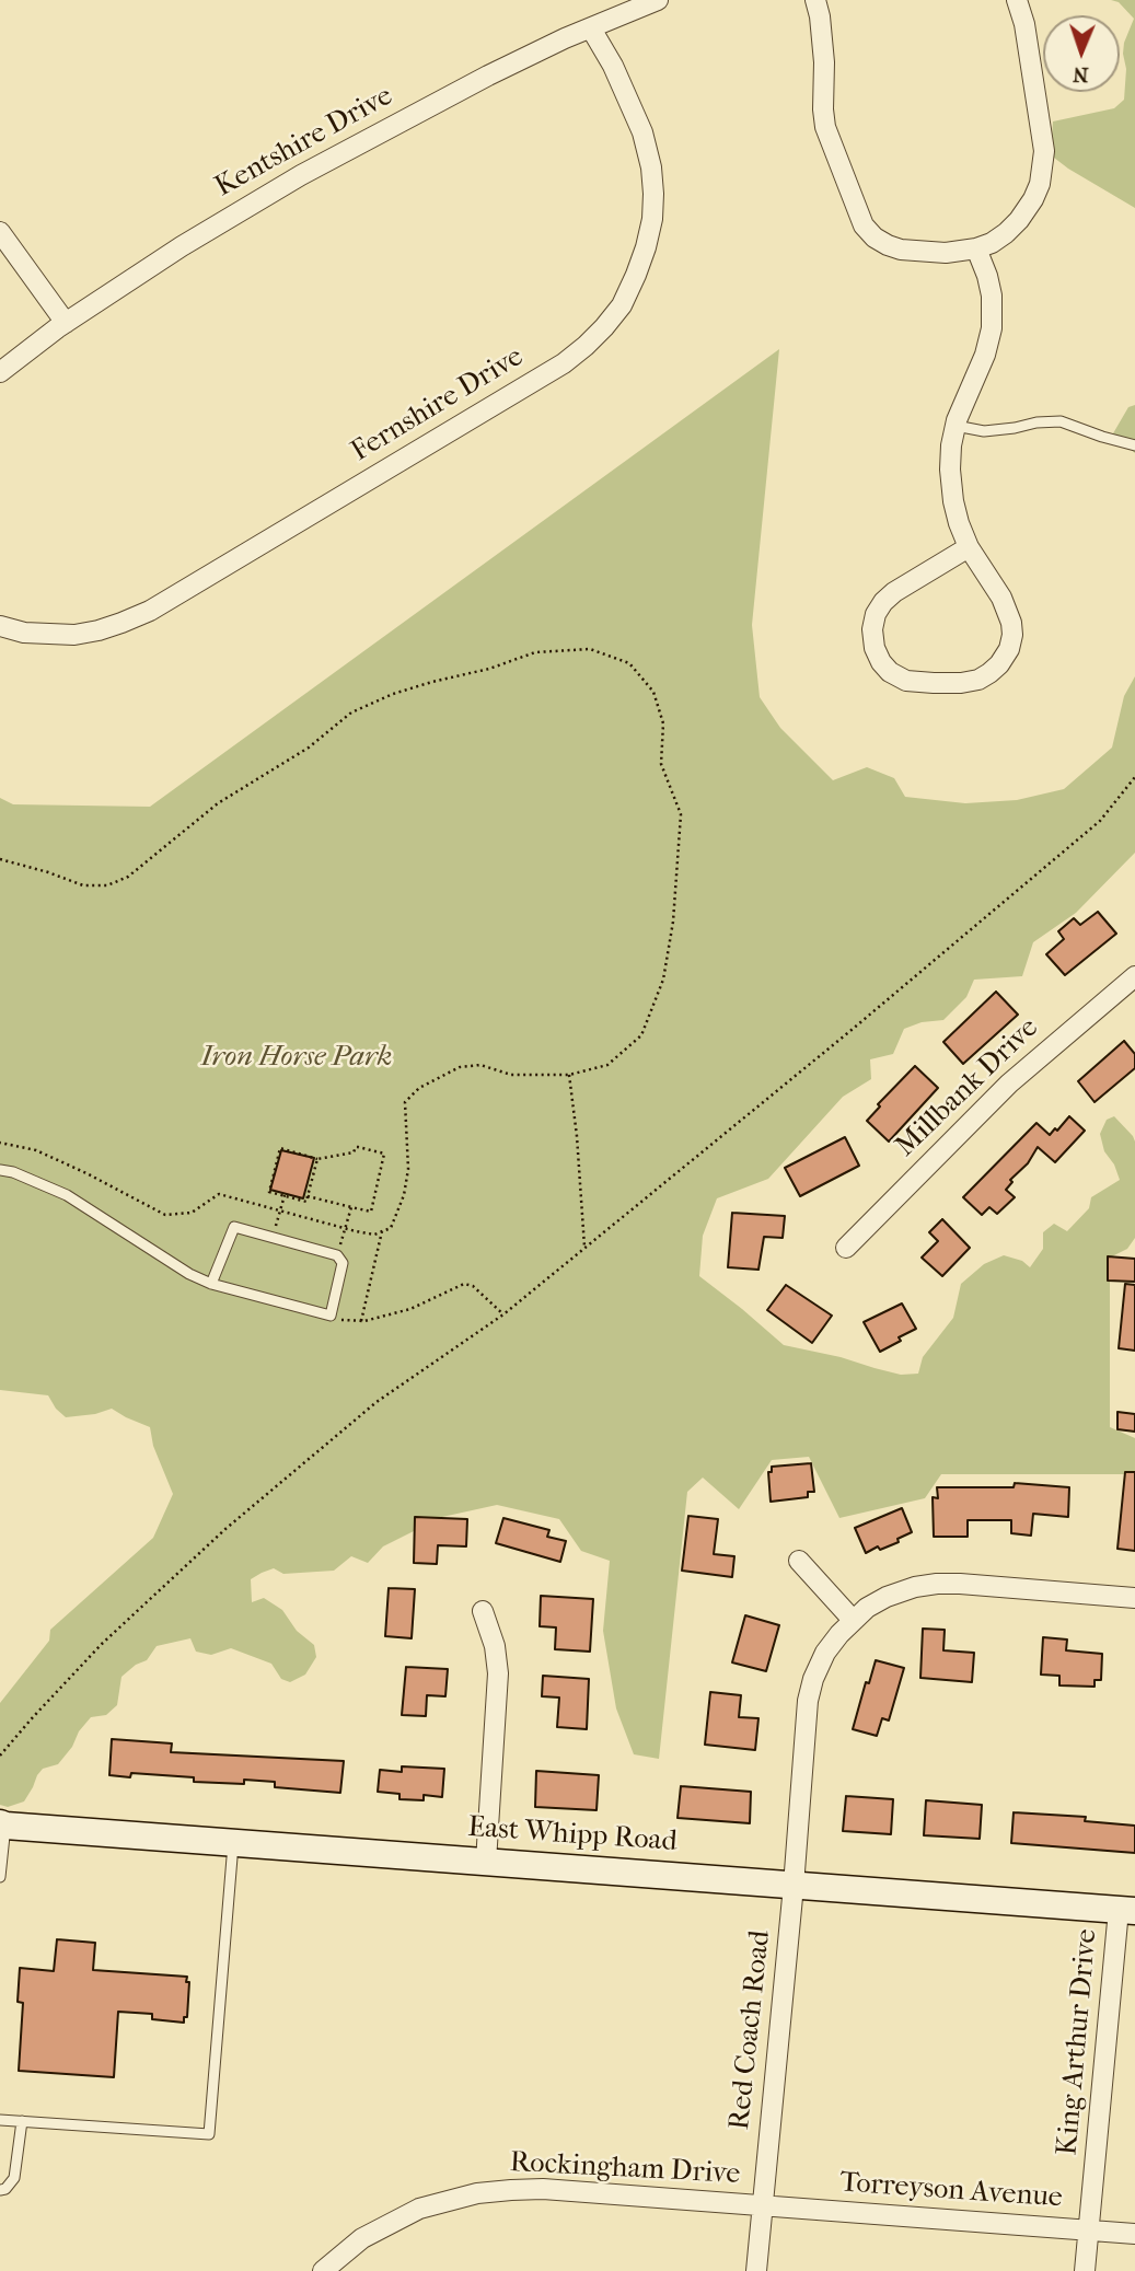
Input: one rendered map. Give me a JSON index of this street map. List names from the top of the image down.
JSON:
{
  "streets": {
    "main road": ["East Whipp Road"],
    "street": [
      "Kentshire Drive",
      "Fernshire Drive",
      "Millbank Drive",
      "Red Coach Road",
      "King Arthur Drive",
      "Rockingham Drive",
      "Torreyson Avenue"
    ]
  },
  "crossings": [
    ["Kentshire Drive", "Fernshire Drive"],
    ["East Whipp Road", "Red Coach Road"],
    ["East Whipp Road", "King Arthur Drive"],
    ["Red Coach Road", "Rockingham Drive"],
    ["Red Coach Road", "Torreyson Avenue"],
    ["King Arthur Drive", "Torreyson Avenue"],
    ["Rockingham Drive", "Torreyson Avenue"]
  ],
  "parks": ["Iron Horse Park"],
  "north": "bottom"
}
